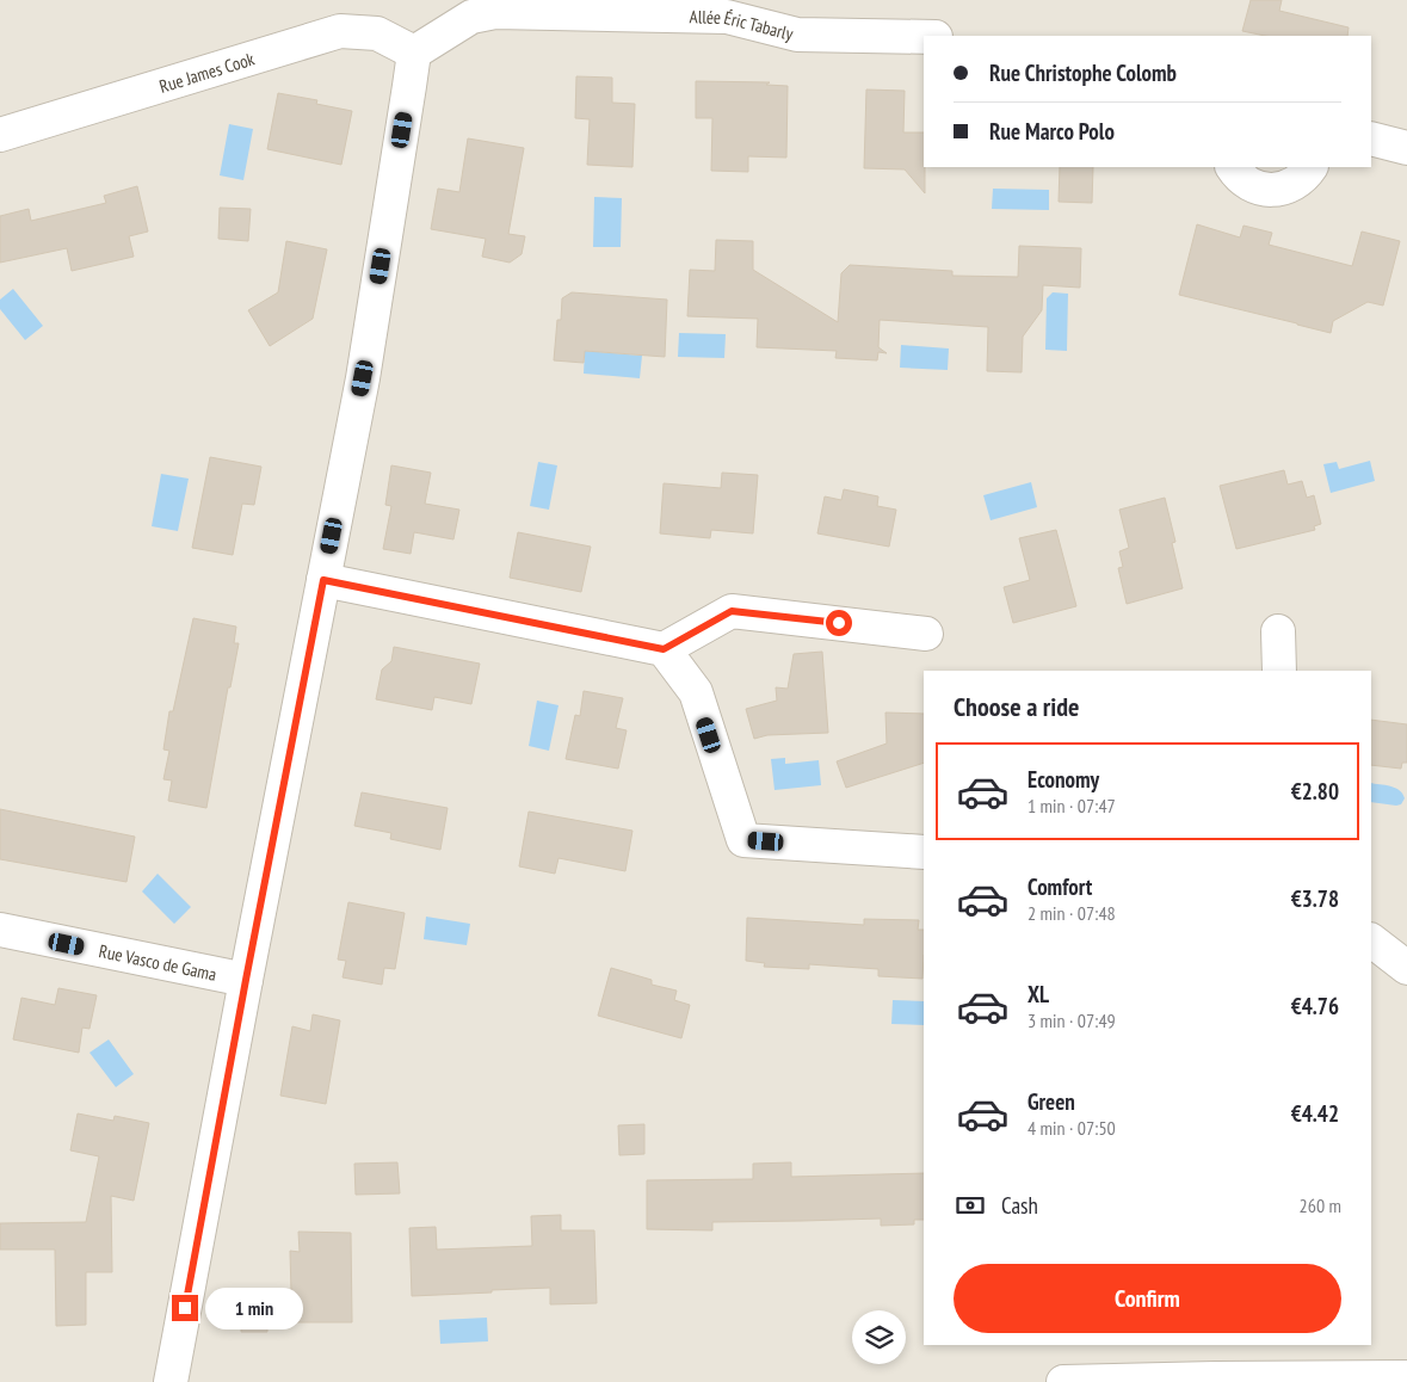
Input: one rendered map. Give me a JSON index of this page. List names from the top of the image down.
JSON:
{
  "streets": {
    "street": ["Allée Éric Tabarly", "Rue James Cook", "Rue Vasco de Gama"]
  },
  "crossings": [
    ["Allée Éric Tabarly", "Rue James Cook"]
  ],
  "page": {
    "banner": ["Rue Christophe Colomb", "Rue Marco Polo"],
    "heading": "Choose a ride",
    "list": [
      {
        "name": "Economy",
        "note": "1 min · 07:47",
        "value": "€2.80"
      },
      {
        "name": "Comfort",
        "note": "2 min · 07:48",
        "value": "€3.78"
      },
      {
        "name": "XL",
        "note": "3 min · 07:49",
        "value": "€4.76"
      },
      {
        "name": "Green",
        "note": "4 min · 07:50",
        "value": "€4.42"
      }
    ],
    "pay": ["Cash", "260 m"],
    "buttons": "Confirm",
    "bubble": "1 min"
  }
}
